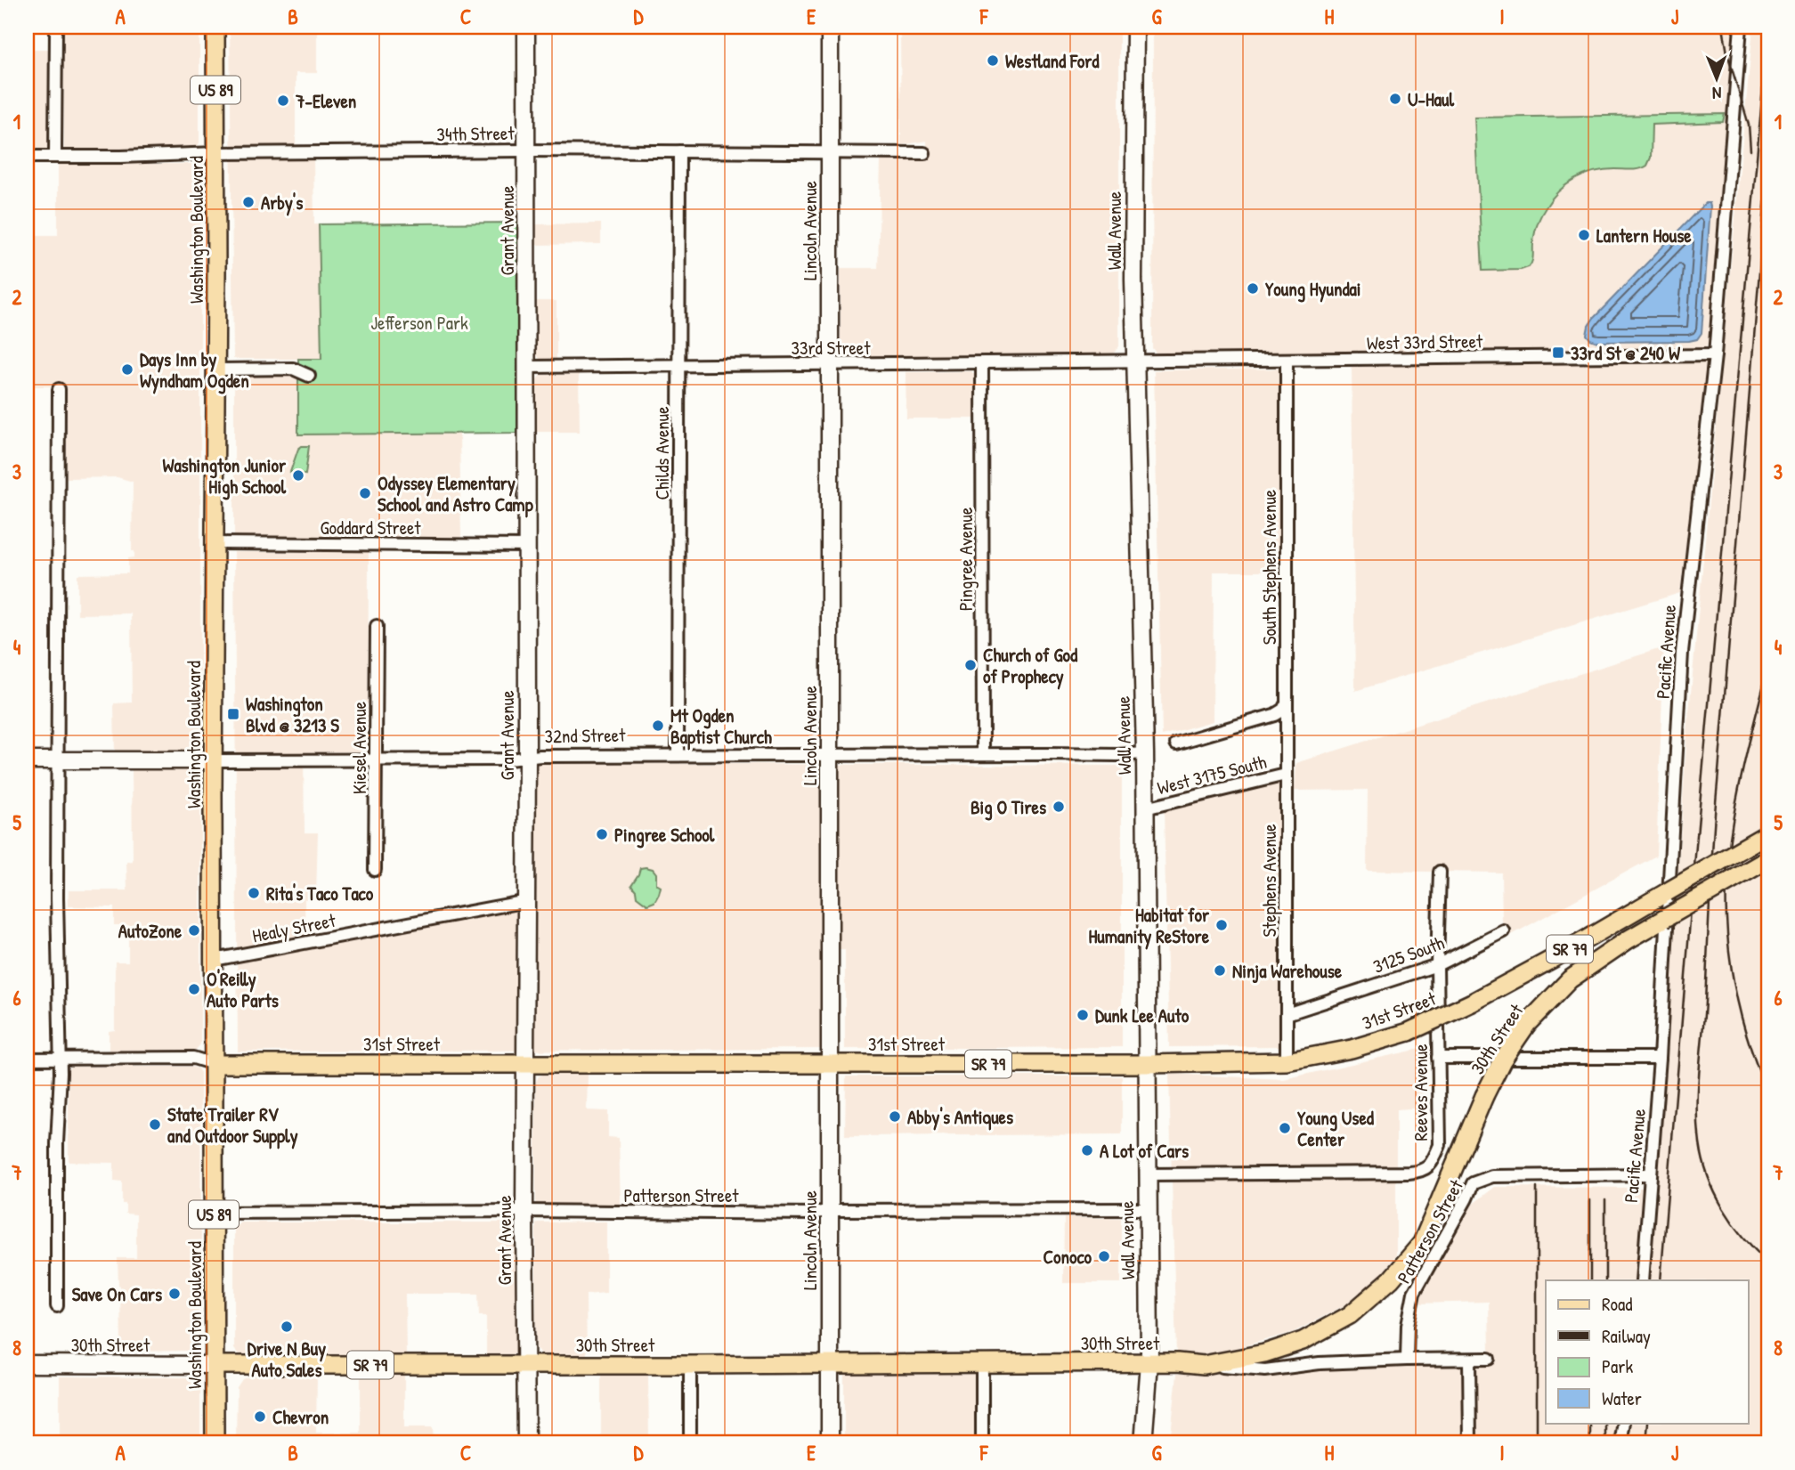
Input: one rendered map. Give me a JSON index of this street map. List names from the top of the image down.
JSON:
{
  "streets": {
    "main road": [
      "US 89",
      "Washington Boulevard",
      "SR 79",
      "31st Street",
      "30th Street"
    ],
    "street": [
      "34th Street",
      "Grant Avenue",
      "Lincoln Avenue",
      "Wall Avenue",
      "West 33rd Street",
      "33rd Street",
      "Childs Avenue",
      "Goddard Street",
      "Pingree Avenue",
      "South Stephens Avenue",
      "Pacific Avenue",
      "32nd Street",
      "Kiesel Avenue",
      "West 3175 South",
      "Stephens Avenue",
      "Healy Street",
      "3125 South",
      "Reeves Avenue",
      "Patterson Street"
    ]
  },
  "crossings": [
    ["34th Street", "Washington Boulevard"],
    ["34th Street", "Grant Avenue"],
    ["34th Street", "Lincoln Avenue"],
    ["34th Street", "Childs Avenue"],
    ["Washington Boulevard", "Goddard Street"],
    ["Washington Boulevard", "32nd Street"],
    ["Washington Boulevard", "Healy Street"],
    ["Washington Boulevard", "31st Street"],
    ["Washington Boulevard", "30th Street"],
    ["Washington Boulevard", "Patterson Street"],
    ["Grant Avenue", "33rd Street"],
    ["Grant Avenue", "Goddard Street"],
    ["Grant Avenue", "32nd Street"],
    ["Grant Avenue", "Healy Street"],
    ["Grant Avenue", "31st Street"],
    ["Grant Avenue", "30th Street"],
    ["Grant Avenue", "Patterson Street"],
    ["Lincoln Avenue", "33rd Street"],
    ["Lincoln Avenue", "32nd Street"],
    ["Lincoln Avenue", "31st Street"],
    ["Lincoln Avenue", "30th Street"],
    ["Lincoln Avenue", "Patterson Street"],
    ["Wall Avenue", "West 33rd Street"],
    ["Wall Avenue", "33rd Street"],
    ["Wall Avenue", "32nd Street"],
    ["Wall Avenue", "West 3175 South"],
    ["Wall Avenue", "31st Street"],
    ["Wall Avenue", "30th Street"],
    ["Wall Avenue", "Patterson Street"],
    ["West 33rd Street", "33rd Street"],
    ["West 33rd Street", "South Stephens Avenue"],
    ["West 33rd Street", "Pacific Avenue"],
    ["33rd Street", "Childs Avenue"],
    ["33rd Street", "Pingree Avenue"],
    ["Childs Avenue", "32nd Street"],
    ["Pingree Avenue", "32nd Street"],
    ["South Stephens Avenue", "West 3175 South"],
    ["South Stephens Avenue", "Stephens Avenue"],
    ["Pacific Avenue", "Patterson Street"],
    ["32nd Street", "Kiesel Avenue"],
    ["West 3175 South", "Stephens Avenue"],
    ["Stephens Avenue", "3125 South"],
    ["Stephens Avenue", "31st Street"],
    ["3125 South", "Reeves Avenue"],
    ["30th Street", "Patterson Street"],
    ["Reeves Avenue", "Patterson Street"]
  ],
  "parks": ["Jefferson Park"],
  "places": {
    "other": [
      "Westland Ford",
      "U-Haul",
      "7-Eleven",
      "Arby's",
      "Lantern House",
      "Young Hyundai",
      "Days Inn by Wyndham Ogden",
      "Washington Junior High School",
      "Odyssey Elementary School and Astro Camp",
      "Church of God of Prophecy",
      "Mt Ogden Baptist Church",
      "Big O Tires",
      "Pingree School",
      "Rita's Taco Taco",
      "Habitat for Humanity ReStore",
      "AutoZone",
      "Ninja Warehouse",
      "O'Reilly Auto Parts",
      "Dunk Lee Auto",
      "Abby's Antiques",
      "State Trailer RV and Outdoor Supply",
      "Young Used Center",
      "A Lot of Cars",
      "Conoco",
      "Save On Cars",
      "Drive N Buy Auto Sales",
      "Chevron"
    ],
    "transit": ["33rd St @ 240 W", "Washington Blvd @ 3213 S"]
  },
  "legend": [
    "Road",
    "Railway",
    "Park",
    "Water"
  ],
  "north": "bottom",
  "grid": {
    "columns": [
      "A",
      "B",
      "C",
      "D",
      "E",
      "F",
      "G",
      "H",
      "I",
      "J"
    ],
    "rows": [
      "1",
      "2",
      "3",
      "4",
      "5",
      "6",
      "7",
      "8"
    ]
  }
}
